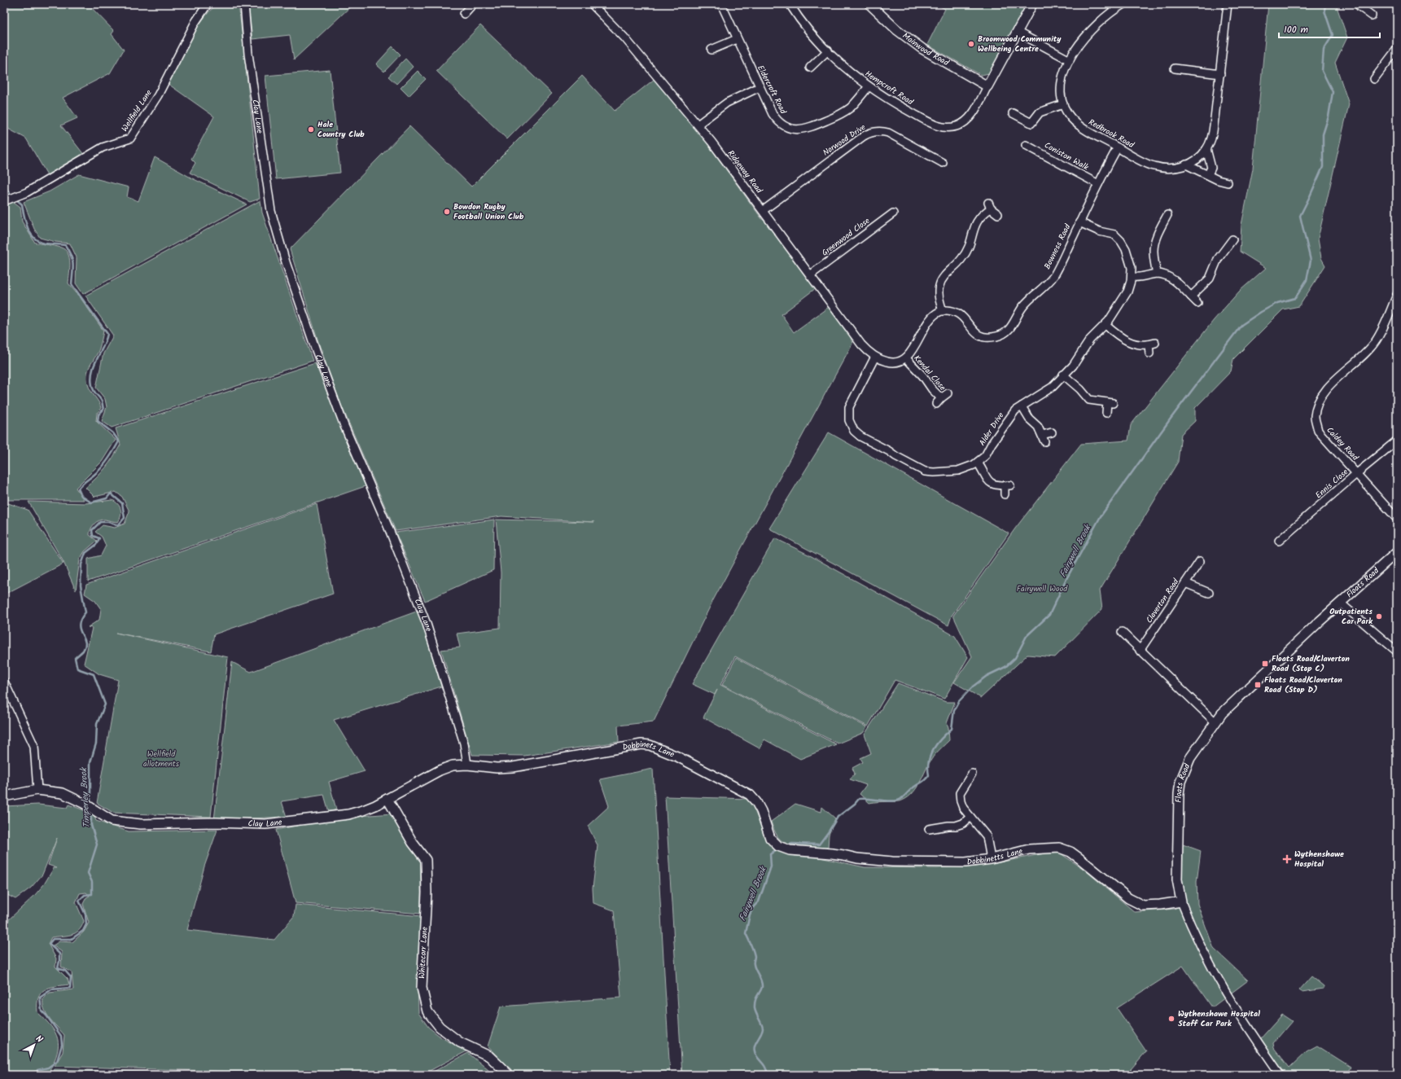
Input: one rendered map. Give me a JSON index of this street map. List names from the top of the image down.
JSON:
{
  "streets": {
    "street": [
      "Mainwood Road",
      "Hempcroft Road",
      "Eldercroft Road",
      "Wellfield Lane",
      "Clay Lane",
      "Redbrook Road",
      "Norwood Drive",
      "Coniston Walk",
      "Ridgeway Road",
      "Greenwood Close",
      "Bowness Road",
      "Kendal Close",
      "Alder Drive",
      "Caldey Road",
      "Ennis Close",
      "Floats Road",
      "Claverton Road",
      "Dobbinets Lane",
      "Dobbinetts Lane",
      "Whitecarr Lane"
    ]
  },
  "crossings": [
    ["Mainwood Road", "Hempcroft Road"],
    ["Hempcroft Road", "Eldercroft Road"],
    ["Clay Lane", "Dobbinets Lane"],
    ["Clay Lane", "Whitecarr Lane"],
    ["Redbrook Road", "Bowness Road"],
    ["Norwood Drive", "Ridgeway Road"],
    ["Coniston Walk", "Bowness Road"],
    ["Ridgeway Road", "Greenwood Close"],
    ["Ridgeway Road", "Alder Drive"],
    ["Bowness Road", "Alder Drive"],
    ["Caldey Road", "Ennis Close"],
    ["Floats Road", "Dobbinetts Lane"],
    ["Dobbinets Lane", "Dobbinetts Lane"]
  ],
  "water": ["Fairywell Brook", "Timperley Brook"],
  "parks": ["Fairywell Wood", "Wellfield allotments"],
  "places": {
    "other": [
      "Broomwood Community Wellbeing Centre",
      "Hale Country Club",
      "Bowdon Rugby Football Union Club",
      "Outpatients Car Park",
      "Wythenshawe Hospital Staff Car Park"
    ],
    "transit": ["Floats Road/Claverton Road (Stop C)", "Floats Road/Claverton Road (Stop D)"],
    "health": ["Wythenshawe Hospital"]
  },
  "scale_bar": "100 m",
  "north": "top right"
}
